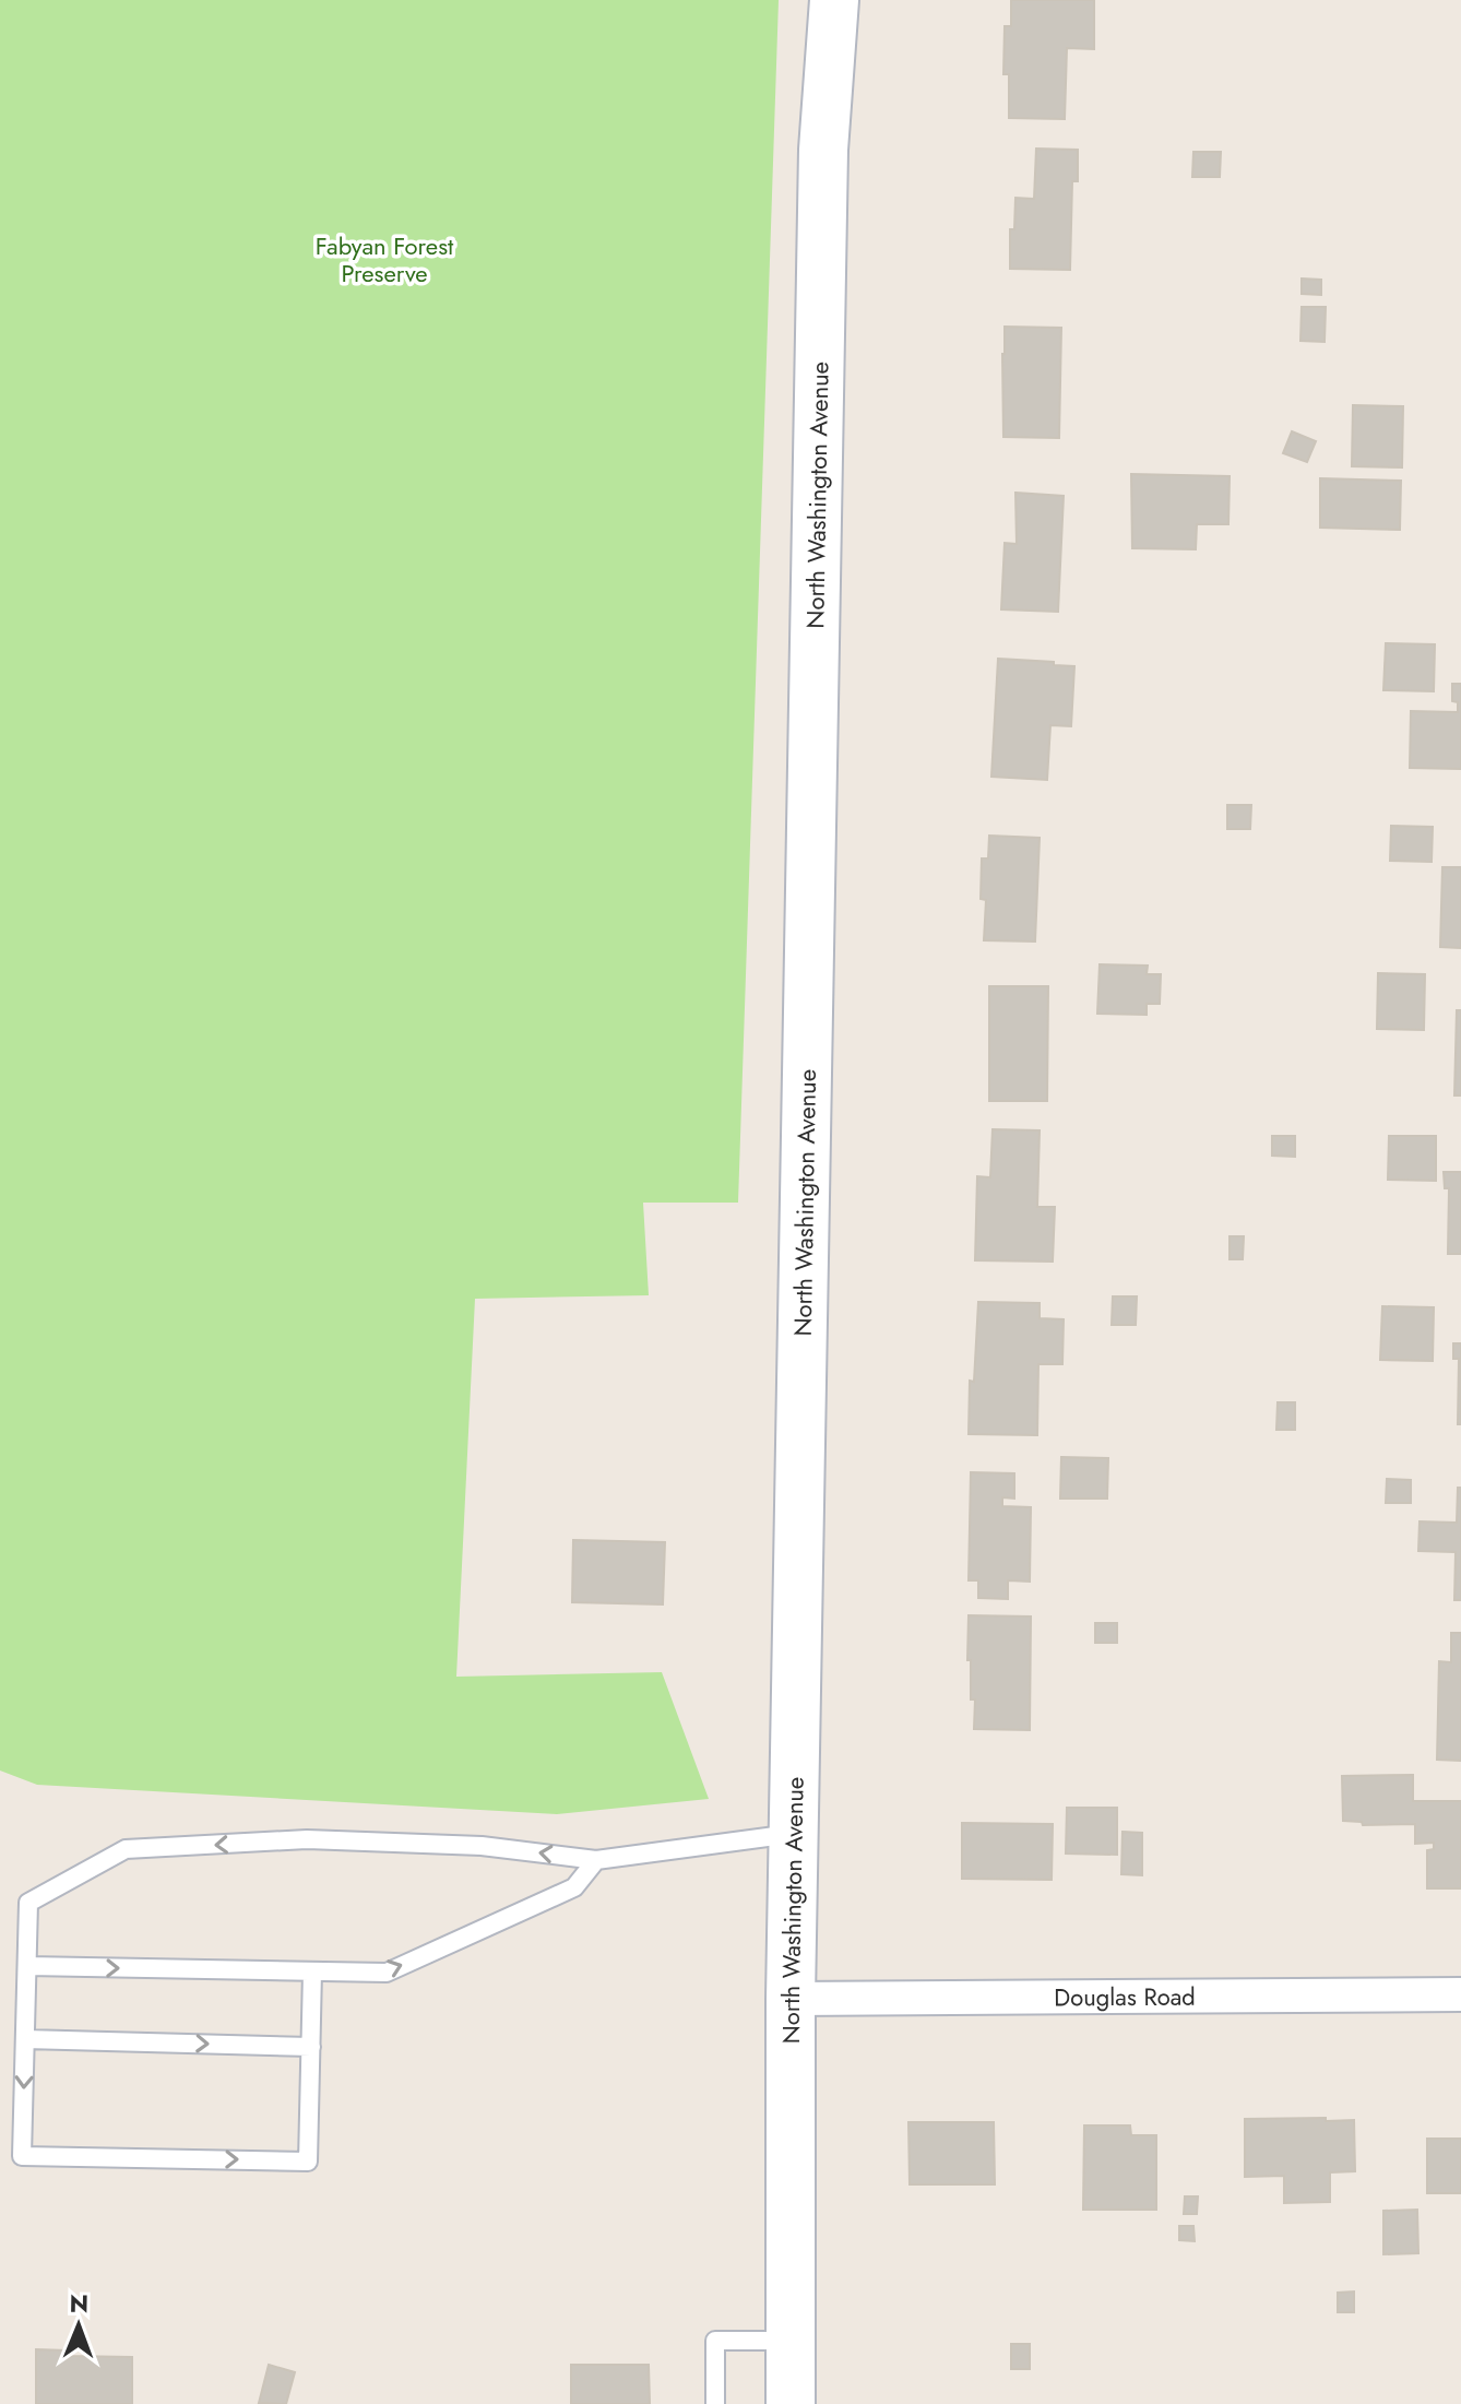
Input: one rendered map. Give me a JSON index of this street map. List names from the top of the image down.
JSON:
{
  "streets": {
    "main road": ["North Washington Avenue"],
    "street": ["Douglas Road"]
  },
  "crossings": [
    ["North Washington Avenue", "Douglas Road"]
  ],
  "parks": ["Fabyan Forest Preserve"],
  "north": "top"
}
